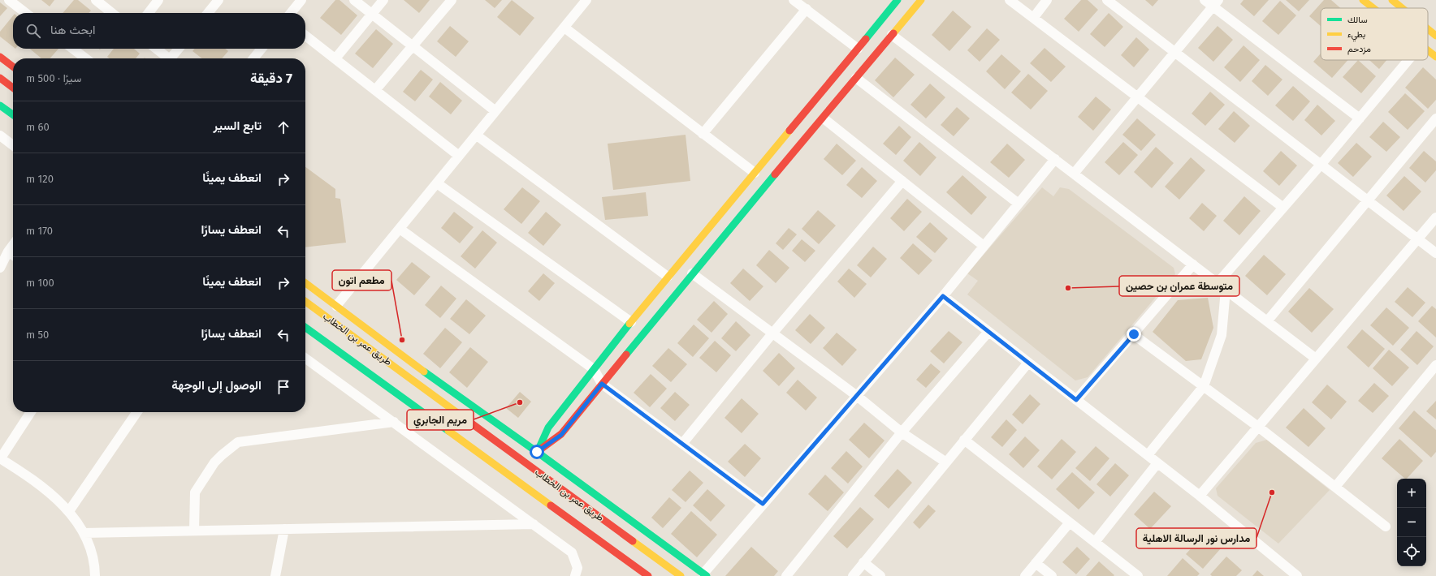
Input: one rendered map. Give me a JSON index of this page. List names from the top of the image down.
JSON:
{
  "streets": {
    "street": ["طريق عمر بن الخطاب"]
  },
  "places": [
    "متوسطة عمران بن حصين",
    "مطعم اتون",
    "مريم الجابري",
    "مدارس نور الرسالة الاهلية"
  ],
  "legend": ["سالك", "بطيء", "مزدحم"],
  "page": {
    "search": "ابحث هنا",
    "heading": ["7 دقيقة", "سيرًا · 500 m"],
    "list": [
      ["تابع السير", "60 m"],
      ["انعطف يمينًا", "120 m"],
      ["انعطف يسارًا", "170 m"],
      ["انعطف يمينًا", "100 m"],
      ["انعطف يسارًا", "50 m"],
      "الوصول إلى الوجهة"
    ],
    "map_buttons": ["+", "−"]
  }
}
